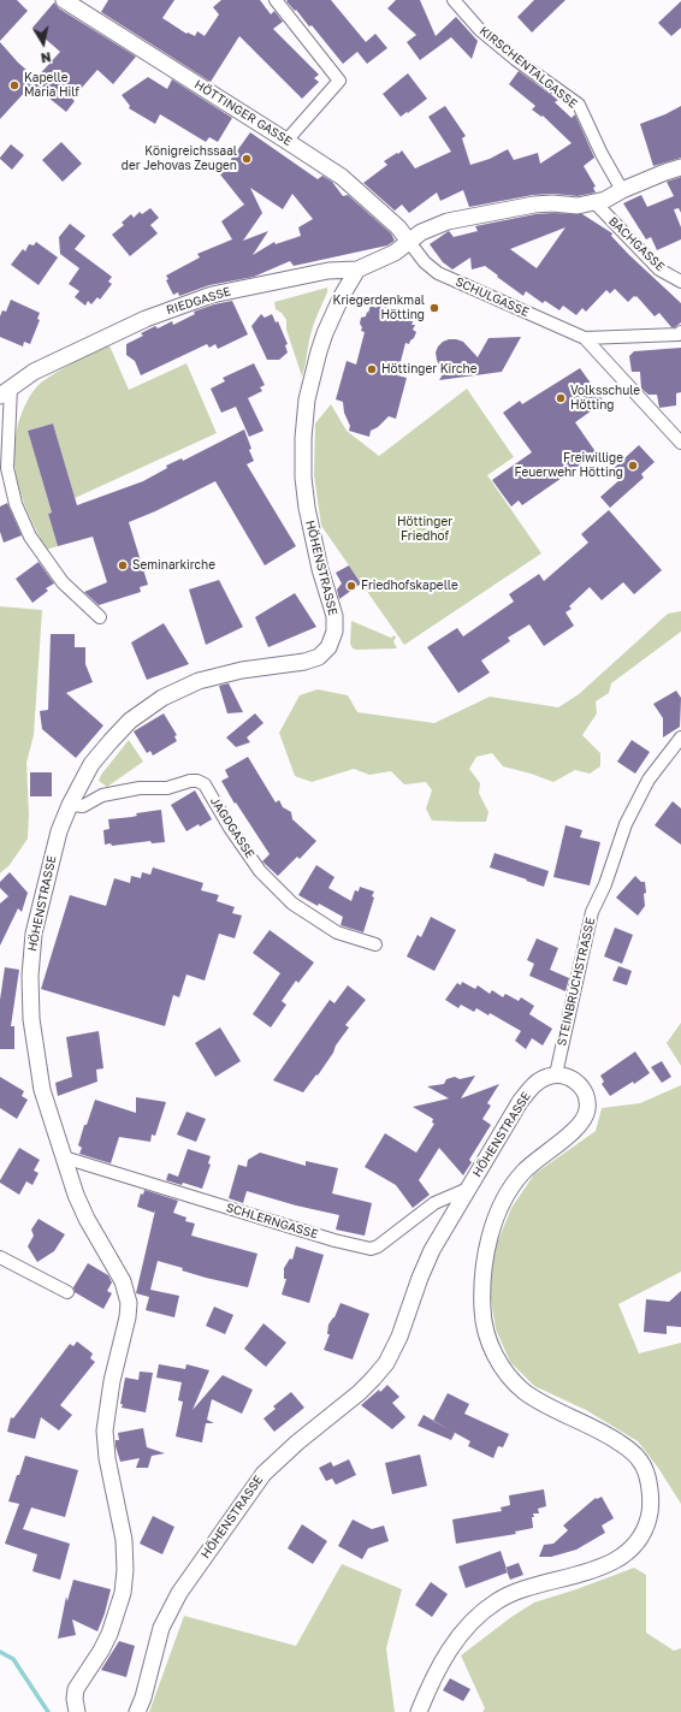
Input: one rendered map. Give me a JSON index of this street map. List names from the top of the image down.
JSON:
{
  "streets": {
    "street": [
      "KIRSCHENTALGASSE",
      "HÖTTINGER GASSE",
      "BACHGASSE",
      "SCHULGASSE",
      "RIEDGASSE",
      "HÖHENSTRASSE",
      "JAGDGASSE",
      "STEINBRUCHSTRASSE",
      "SCHLERNGASSE"
    ]
  },
  "crossings": [
    ["KIRSCHENTALGASSE", "RIEDGASSE"],
    ["HÖTTINGER GASSE", "SCHULGASSE"],
    ["HÖTTINGER GASSE", "RIEDGASSE"],
    ["BACHGASSE", "RIEDGASSE"],
    ["SCHULGASSE", "RIEDGASSE"],
    ["RIEDGASSE", "HÖHENSTRASSE"],
    ["HÖHENSTRASSE", "JAGDGASSE"],
    ["HÖHENSTRASSE", "STEINBRUCHSTRASSE"],
    ["HÖHENSTRASSE", "SCHLERNGASSE"]
  ],
  "parks": ["Höttinger Friedhof"],
  "places": [
    "Kapelle Maria Hilf",
    "Königreichssaal der Jehovas Zeugen",
    "Kriegerdenkmal Hötting",
    "Höttinger Kirche",
    "Volksschule Hötting",
    "Freiwillige Feuerwehr Hötting",
    "Seminarkirche",
    "Friedhofskapelle"
  ],
  "north": "bottom"
}
